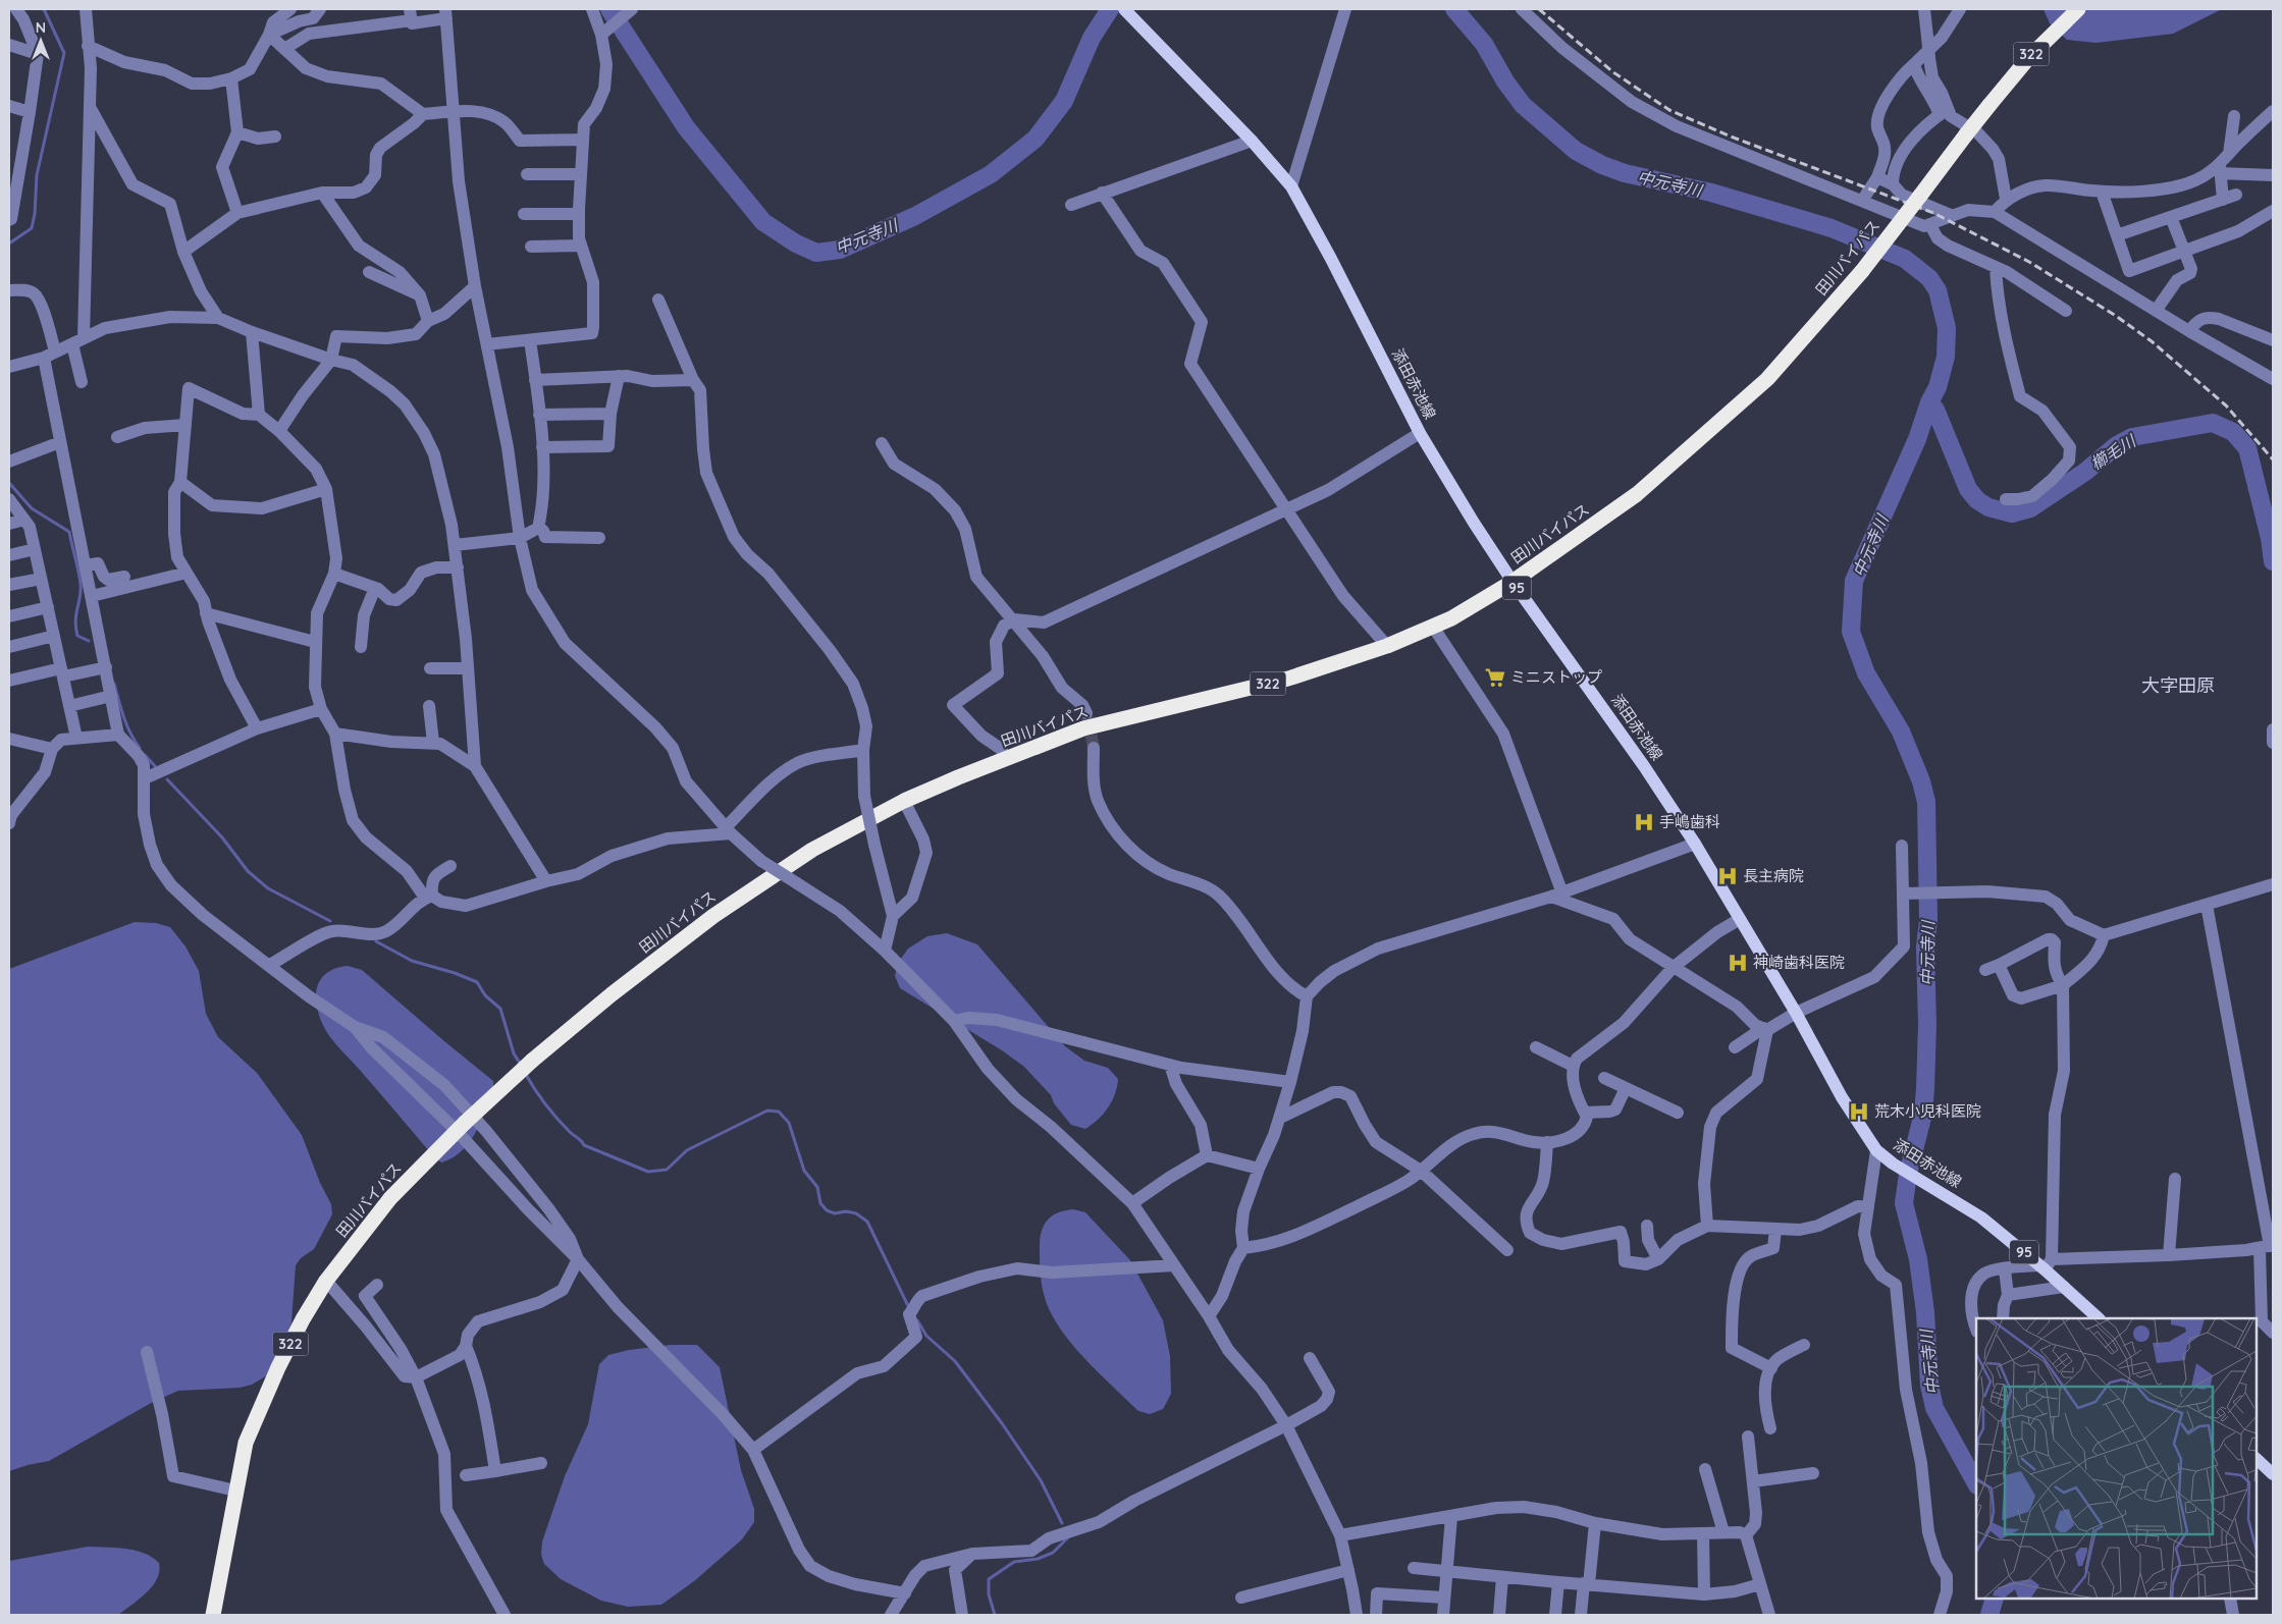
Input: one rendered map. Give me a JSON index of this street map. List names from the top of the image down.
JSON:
{
  "streets": {
    "highway": ["322", "田川バイパス"],
    "main road": ["添田赤池線", "95"]
  },
  "crossings": [
    ["田川バイパス", "添田赤池線"]
  ],
  "districts": ["大字田原"],
  "water": ["中元寺川", "櫛毛川"],
  "places": {
    "supermarket": ["ミニストップ"],
    "hospital": [
      "手嶋歯科",
      "長主病院",
      "神崎歯科医院",
      "荒木小児科医院"
    ]
  },
  "north": "top"
}
